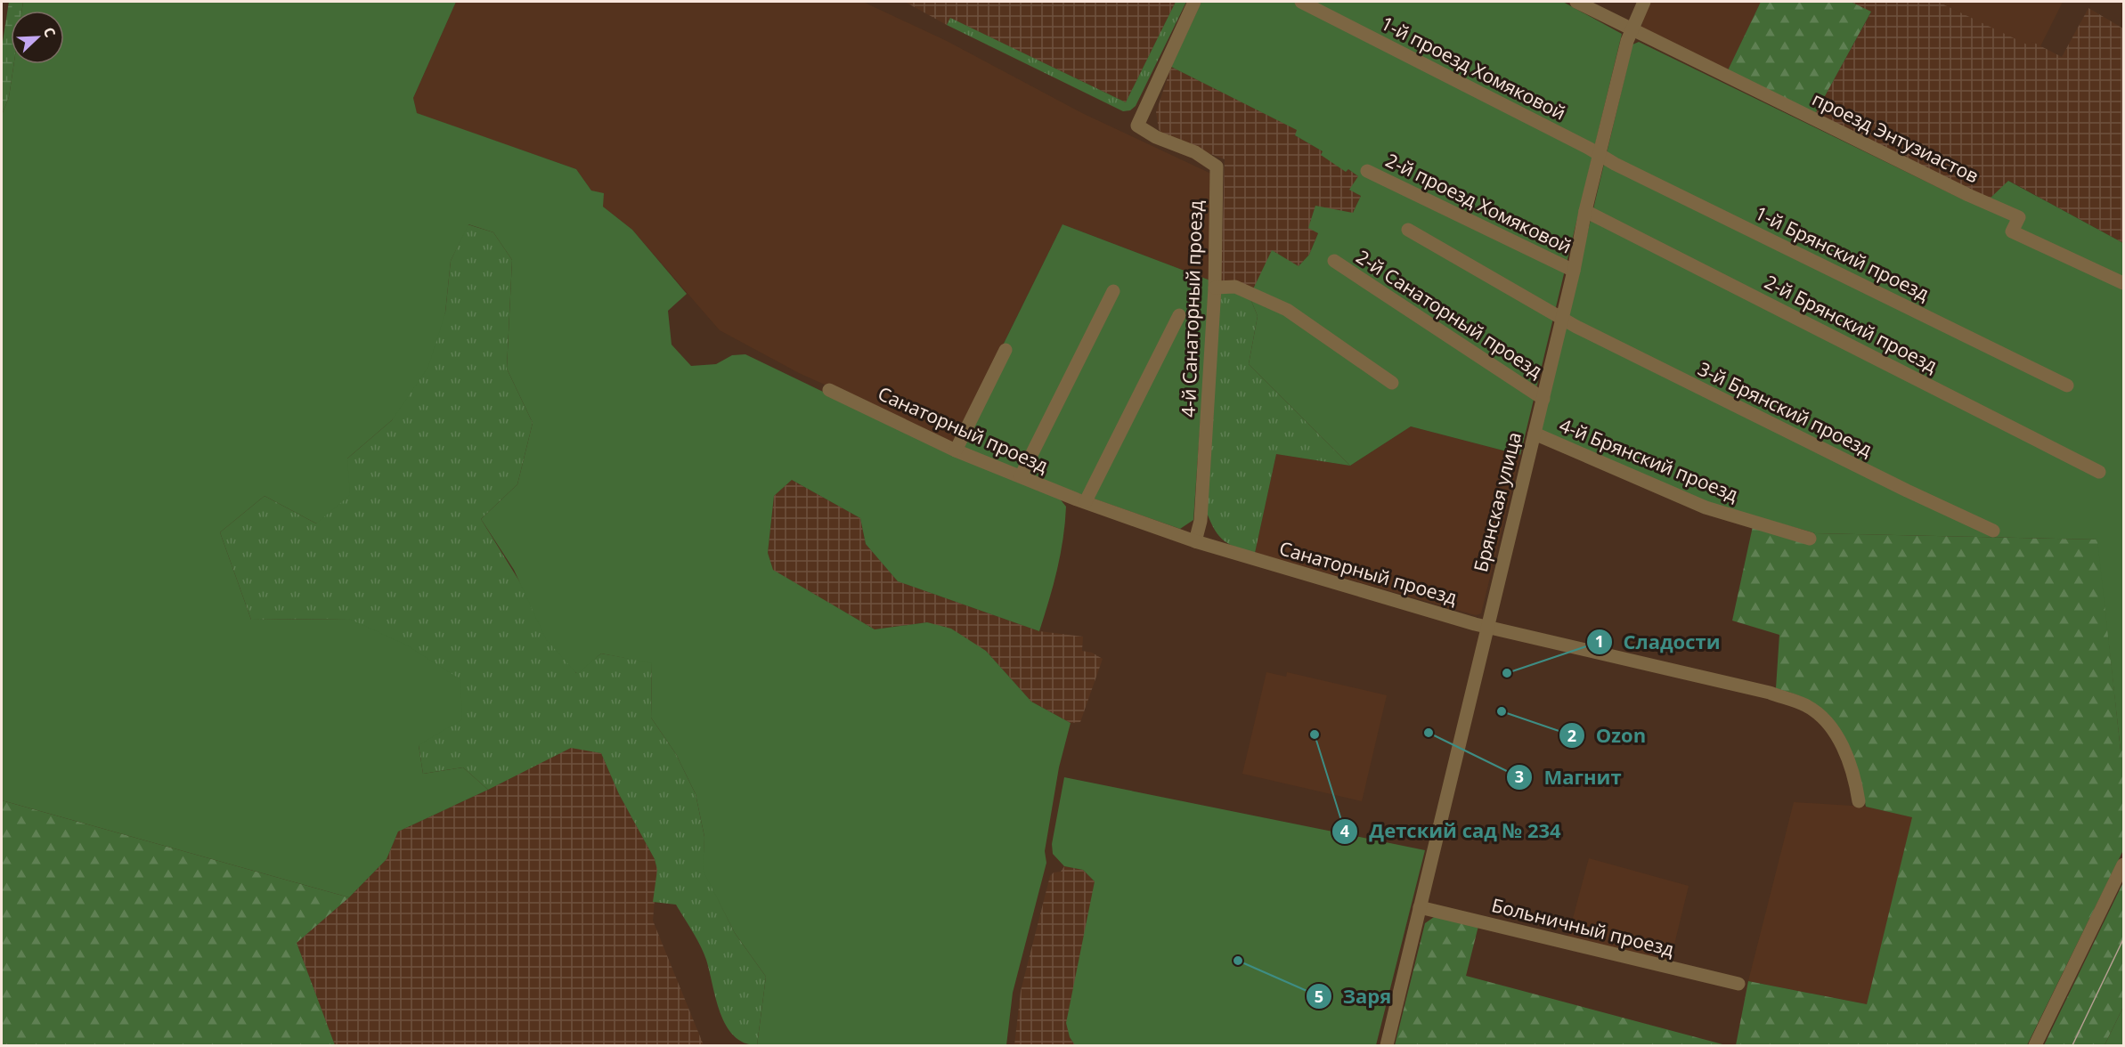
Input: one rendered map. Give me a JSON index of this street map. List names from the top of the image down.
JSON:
{
  "streets": {
    "street": [
      "1-й проезд Хомяковой",
      "проезд Энтузиастов",
      "2-й проезд Хомяковой",
      "1-й Брянский проезд",
      "4-й Санаторный проезд",
      "2-й Санаторный проезд",
      "2-й Брянский проезд",
      "3-й Брянский проезд",
      "Санаторный проезд",
      "4-й Брянский проезд",
      "Брянская улица",
      "Больничный проезд"
    ]
  },
  "crossings": [
    ["1-й проезд Хомяковой", "1-й Брянский проезд"],
    ["1-й проезд Хомяковой", "Брянская улица"],
    ["проезд Энтузиастов", "Брянская улица"],
    ["2-й проезд Хомяковой", "Брянская улица"],
    ["1-й Брянский проезд", "Брянская улица"],
    ["4-й Санаторный проезд", "Санаторный проезд"],
    ["2-й Санаторный проезд", "Брянская улица"],
    ["2-й Брянский проезд", "Брянская улица"],
    ["3-й Брянский проезд", "Брянская улица"],
    ["Санаторный проезд", "Брянская улица"],
    ["4-й Брянский проезд", "Брянская улица"],
    ["Брянская улица", "Больничный проезд"]
  ],
  "places": [
    "Сладости",
    "Ozon",
    "Магнит",
    "Детский сад № 234",
    "Заря"
  ],
  "north": "top right"
}
